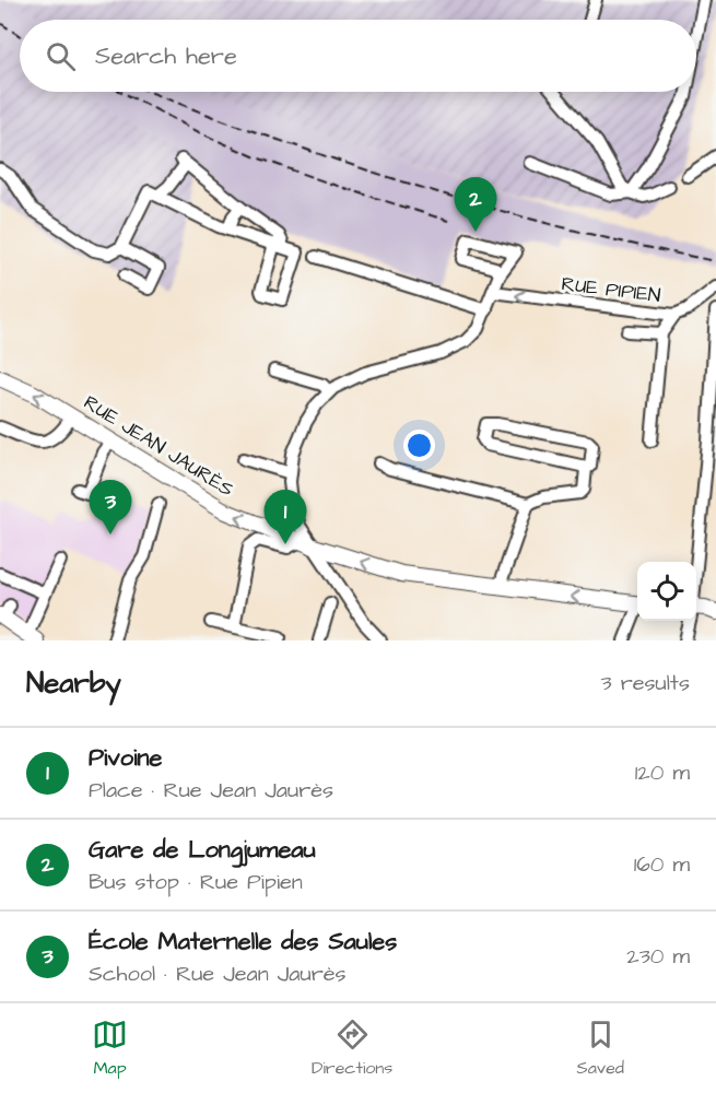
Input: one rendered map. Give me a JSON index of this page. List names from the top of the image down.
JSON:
{
  "streets": {
    "main road": ["RUE JEAN JAURÈS"],
    "street": ["RUE PIPIEN"]
  },
  "one_way": ["RUE PIPIEN", "RUE JEAN JAURÈS"],
  "page": {
    "search": "Search here",
    "pins": ["2", "3", "1"],
    "heading": ["Nearby", "3 results"],
    "list": [
      {
        "mark": "1",
        "name": "Pivoine",
        "note": "Place · Rue Jean Jaurès",
        "value": "120 m"
      },
      {
        "mark": "2",
        "name": "Gare de Longjumeau",
        "note": "Bus stop · Rue Pipien",
        "value": "160 m"
      },
      {
        "mark": "3",
        "name": "École Maternelle des Saules",
        "note": "School · Rue Jean Jaurès",
        "value": "230 m"
      }
    ],
    "nav": ["Map", "Directions", "Saved"]
  }
}
